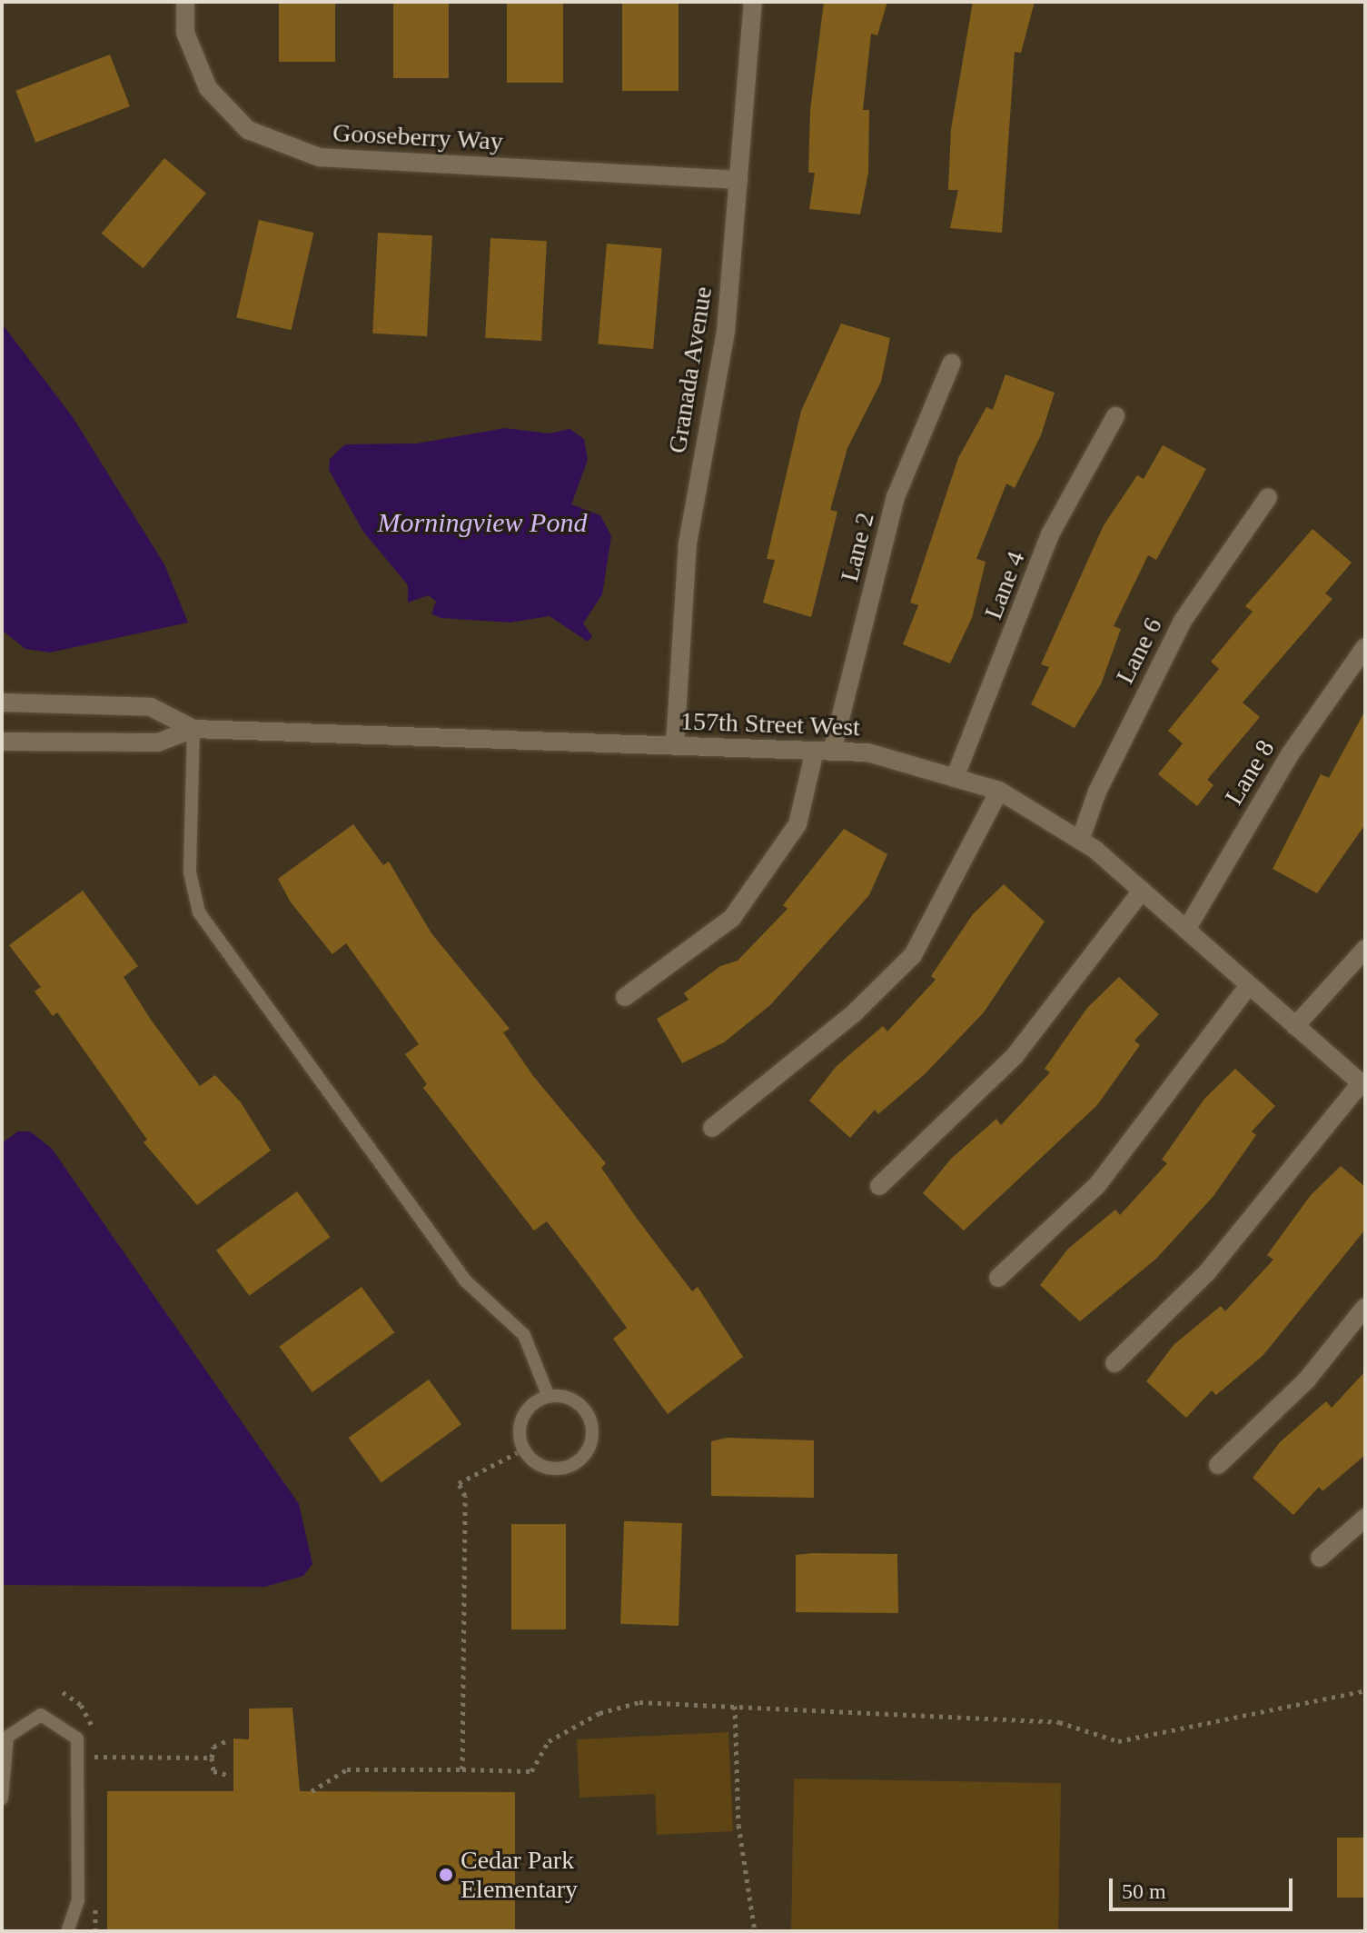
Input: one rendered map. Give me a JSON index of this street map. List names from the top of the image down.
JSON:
{
  "streets": {
    "street": [
      "Gooseberry Way",
      "Granada Avenue",
      "Lane 2",
      "Lane 4",
      "Lane 6",
      "157th Street West",
      "Lane 8"
    ]
  },
  "crossings": [
    ["Gooseberry Way", "Granada Avenue"],
    ["Granada Avenue", "157th Street West"],
    ["Lane 2", "157th Street West"],
    ["Lane 4", "157th Street West"],
    ["Lane 6", "157th Street West"],
    ["157th Street West", "Lane 8"]
  ],
  "water": ["Morningview Pond"],
  "places": ["Cedar Park Elementary"],
  "scale_bar": "50 m"
}
